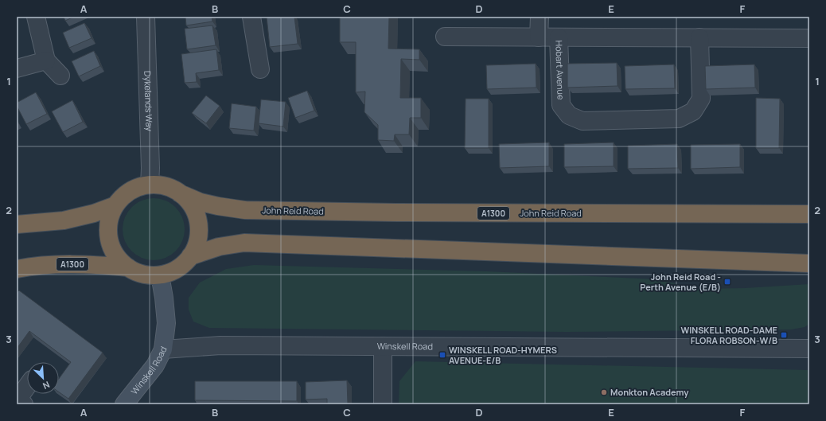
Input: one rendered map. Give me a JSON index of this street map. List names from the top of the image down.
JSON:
{
  "streets": {
    "highway": ["John Reid Road", "A1300"],
    "street": ["Hobart Avenue", "Dykelands Way", "Winskell Road"]
  },
  "crossings": [
    ["Dykelands Way", "John Reid Road"],
    ["Dykelands Way", "A1300"],
    ["John Reid Road", "A1300"]
  ],
  "places": {
    "transit": ["John Reid Road - Perth Avenue (E/B)", "WINSKELL ROAD-DAME FLORA ROBSON-W/B", "WINSKELL ROAD-HYMERS AVENUE-E/B"],
    "other": ["Monkton Academy"]
  },
  "north": "bottom right",
  "grid": {
    "columns": [
      "A",
      "B",
      "C",
      "D",
      "E",
      "F"
    ],
    "rows": ["1", "2", "3"]
  }
}
